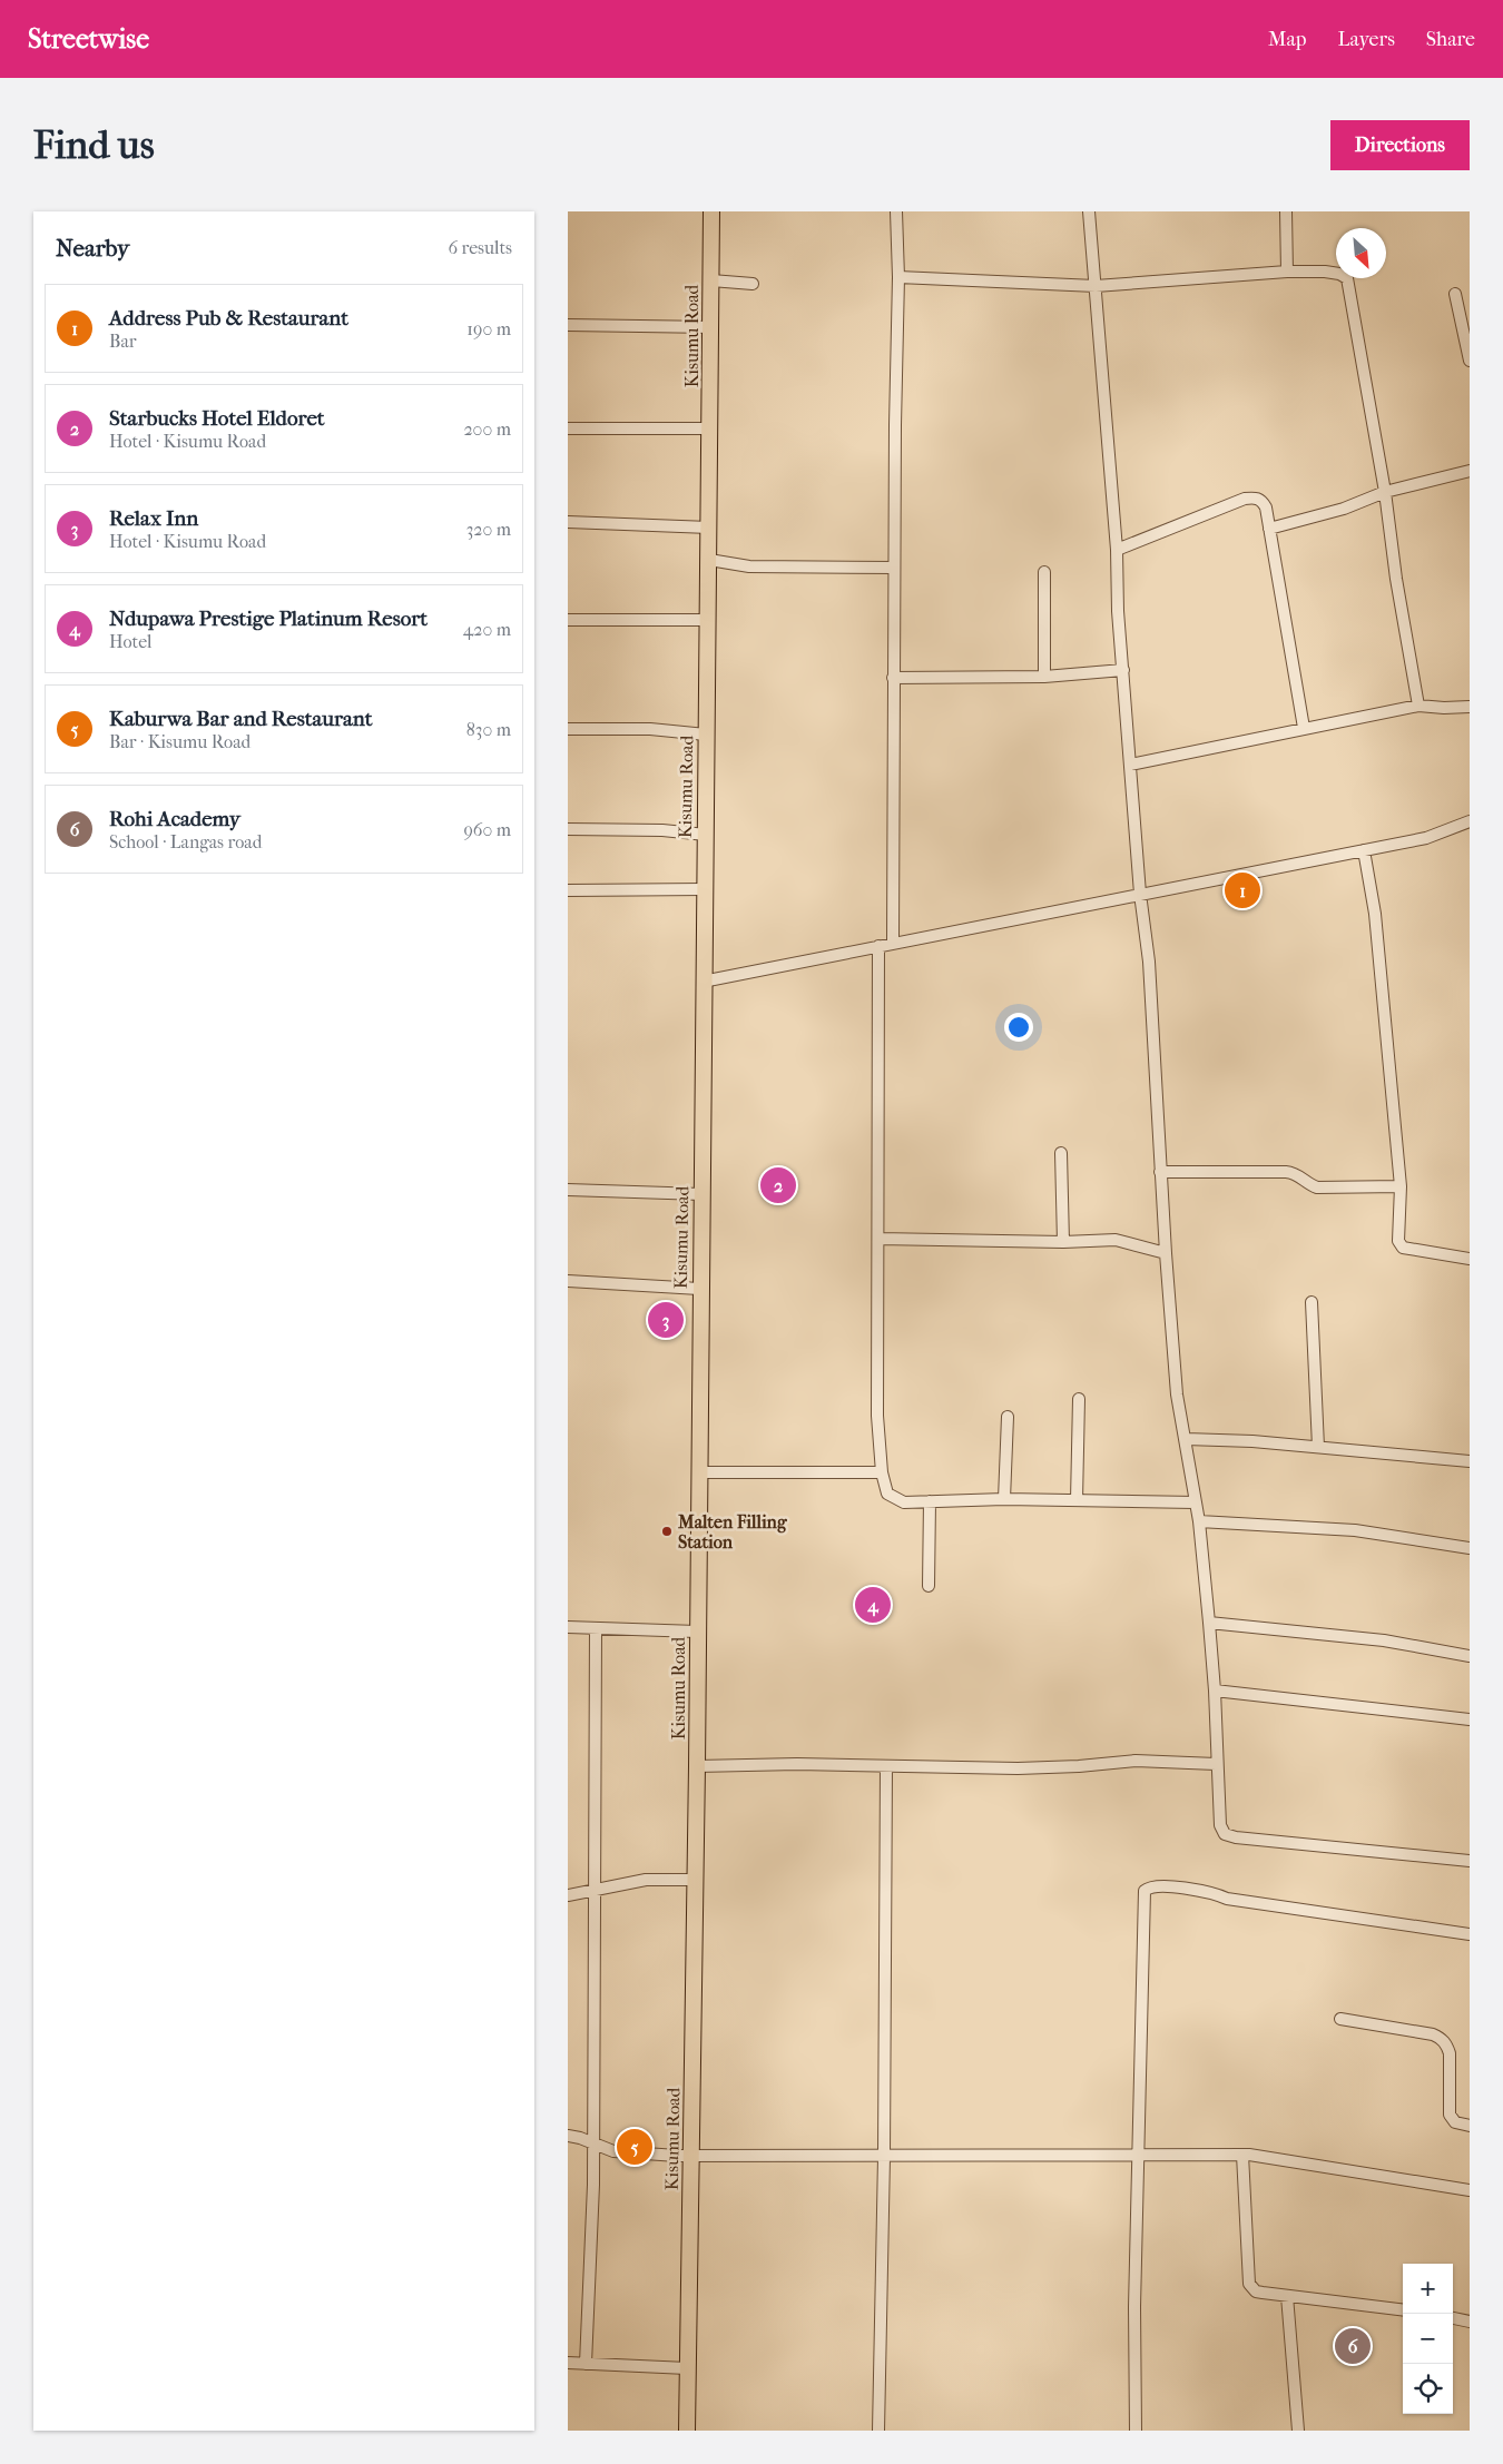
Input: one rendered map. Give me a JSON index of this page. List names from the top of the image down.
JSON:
{
  "streets": {
    "highway": ["Kisumu Road"]
  },
  "places": ["Malten Filling Station"],
  "north": "bottom right",
  "page": {
    "header": "Streetwise",
    "nav": ["Map", "Layers", "Share"],
    "buttons": "Directions",
    "title": "Find us",
    "heading": ["Nearby", "6 results"],
    "list": [
      {
        "mark": "1",
        "name": "Address Pub & Restaurant",
        "note": "Bar",
        "value": "190 m"
      },
      {
        "mark": "2",
        "name": "Starbucks Hotel Eldoret",
        "note": "Hotel · Kisumu Road",
        "value": "200 m"
      },
      {
        "mark": "3",
        "name": "Relax Inn",
        "note": "Hotel · Kisumu Road",
        "value": "320 m"
      },
      {
        "mark": "4",
        "name": "Ndupawa Prestige Platinum Resort",
        "note": "Hotel",
        "value": "420 m"
      },
      {
        "mark": "5",
        "name": "Kaburwa Bar and Restaurant",
        "note": "Bar · Kisumu Road",
        "value": "830 m"
      },
      {
        "mark": "6",
        "name": "Rohi Academy",
        "note": "School · Langas road",
        "value": "960 m"
      }
    ],
    "pins": [
      "1",
      "2",
      "3",
      "4",
      "5",
      "6"
    ],
    "map_buttons": ["+", "−"]
  }
}
